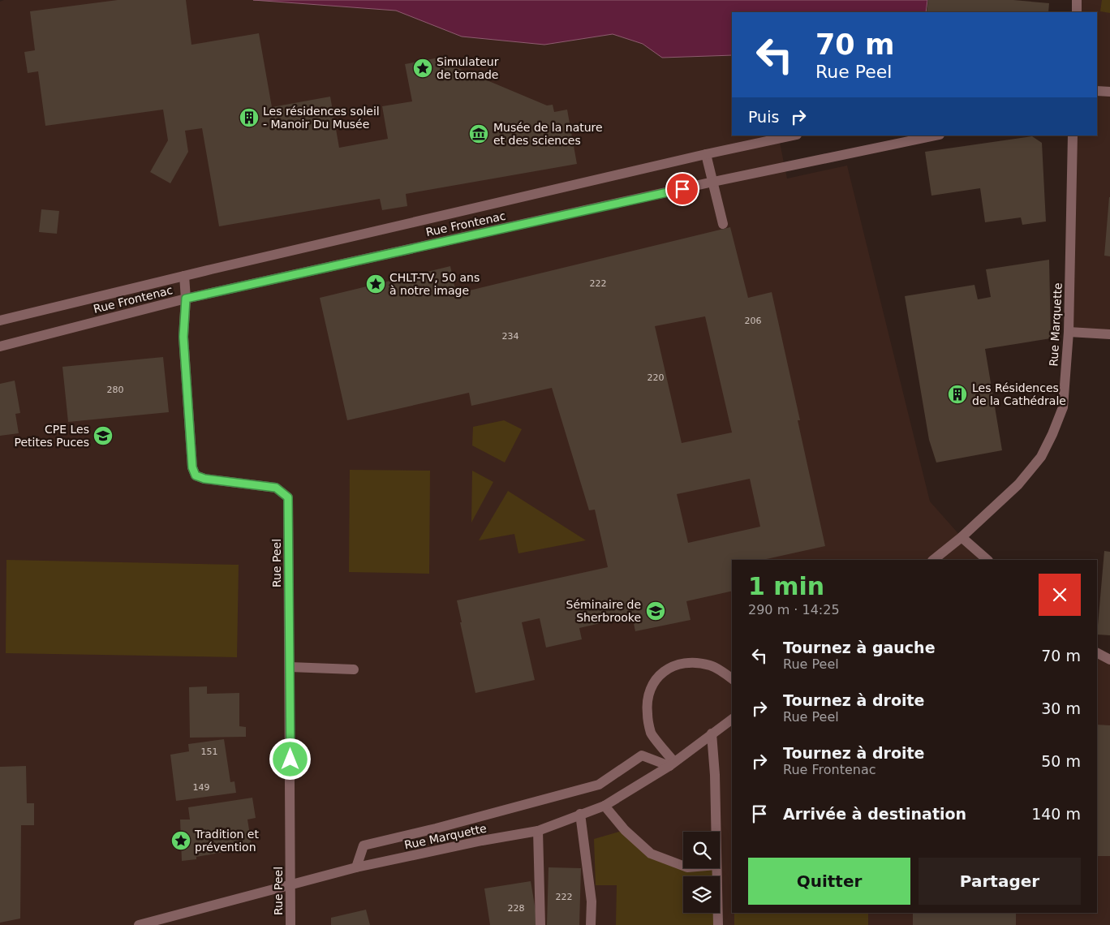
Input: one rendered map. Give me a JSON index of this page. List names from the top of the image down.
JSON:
{
  "streets": {
    "street": ["Rue Frontenac", "Rue Marquette", "Rue Peel"]
  },
  "crossings": [
    ["Rue Frontenac", "Rue Peel"],
    ["Rue Marquette", "Rue Peel"]
  ],
  "places": {
    "place": ["Simulateur de tornade", "CHLT-TV, 50 ans à notre image", "Tradition et prévention"],
    "building": ["Les résidences soleil - Manoir Du Musée", "Les Résidences de la Cathédrale"],
    "museum": ["Musée de la nature et des sciences"],
    "school or university": ["CPE Les Petites Puces", "Séminaire de Sherbrooke"]
  },
  "house_numbers": [
    "222",
    "206",
    "234",
    "220",
    "280",
    "151",
    "149",
    "222",
    "228"
  ],
  "page": {
    "turn": ["70 m", "Rue Peel"],
    "then": "Puis",
    "heading": ["1 min", "290 m · 14:25"],
    "list": [
      {
        "name": "Tournez à gauche",
        "note": "Rue Peel",
        "value": "70 m"
      },
      {
        "name": "Tournez à droite",
        "note": "Rue Peel",
        "value": "30 m"
      },
      {
        "name": "Tournez à droite",
        "note": "Rue Frontenac",
        "value": "50 m"
      },
      {
        "name": "Arrivée à destination",
        "value": "140 m"
      }
    ],
    "buttons": ["Quitter", "Partager"]
  }
}
